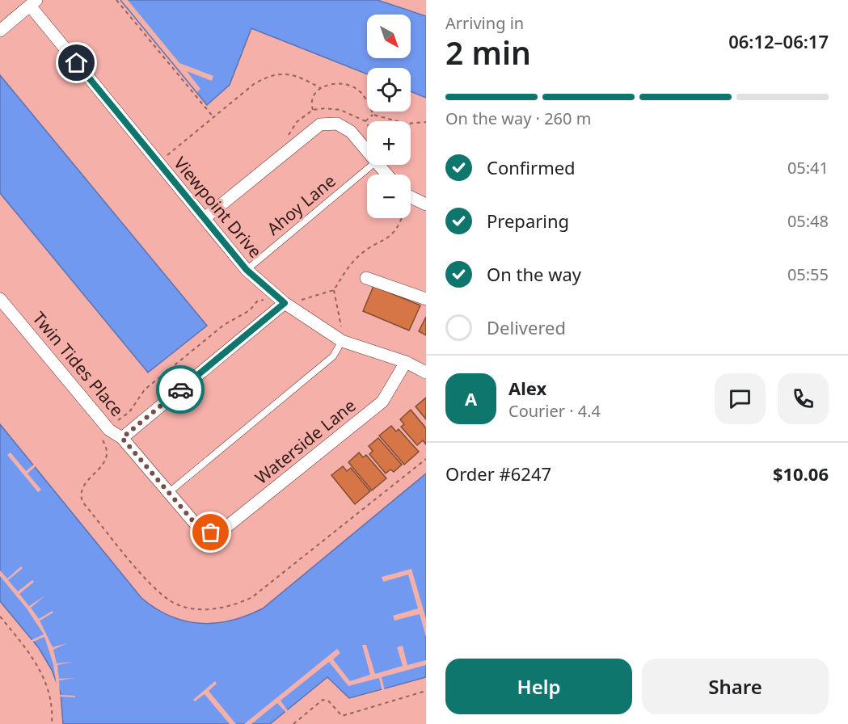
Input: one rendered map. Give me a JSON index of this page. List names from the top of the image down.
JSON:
{
  "streets": {
    "street": ["Viewpoint Drive", "Twin Tides Place", "Waterside Lane"],
    "lane": ["Ahoy Lane"]
  },
  "crossings": [
    ["Ahoy Lane", "Viewpoint Drive"],
    ["Viewpoint Drive", "Waterside Lane"],
    ["Twin Tides Place", "Waterside Lane"]
  ],
  "north": "bottom right",
  "page": {
    "heading": ["2 min", "Arriving in", "06:12–06:17"],
    "panel": [
      "Alex",
      "Courier · 4.4",
      "Order #6247",
      "$10.06"
    ],
    "map_buttons": ["+", "−"],
    "bar": "On the way · 260 m",
    "list": [
      ["Confirmed", "05:41"],
      ["Preparing", "05:48"],
      ["On the way", "05:55"],
      "Delivered"
    ],
    "round": "A",
    "buttons": ["Help", "Share"]
  }
}
